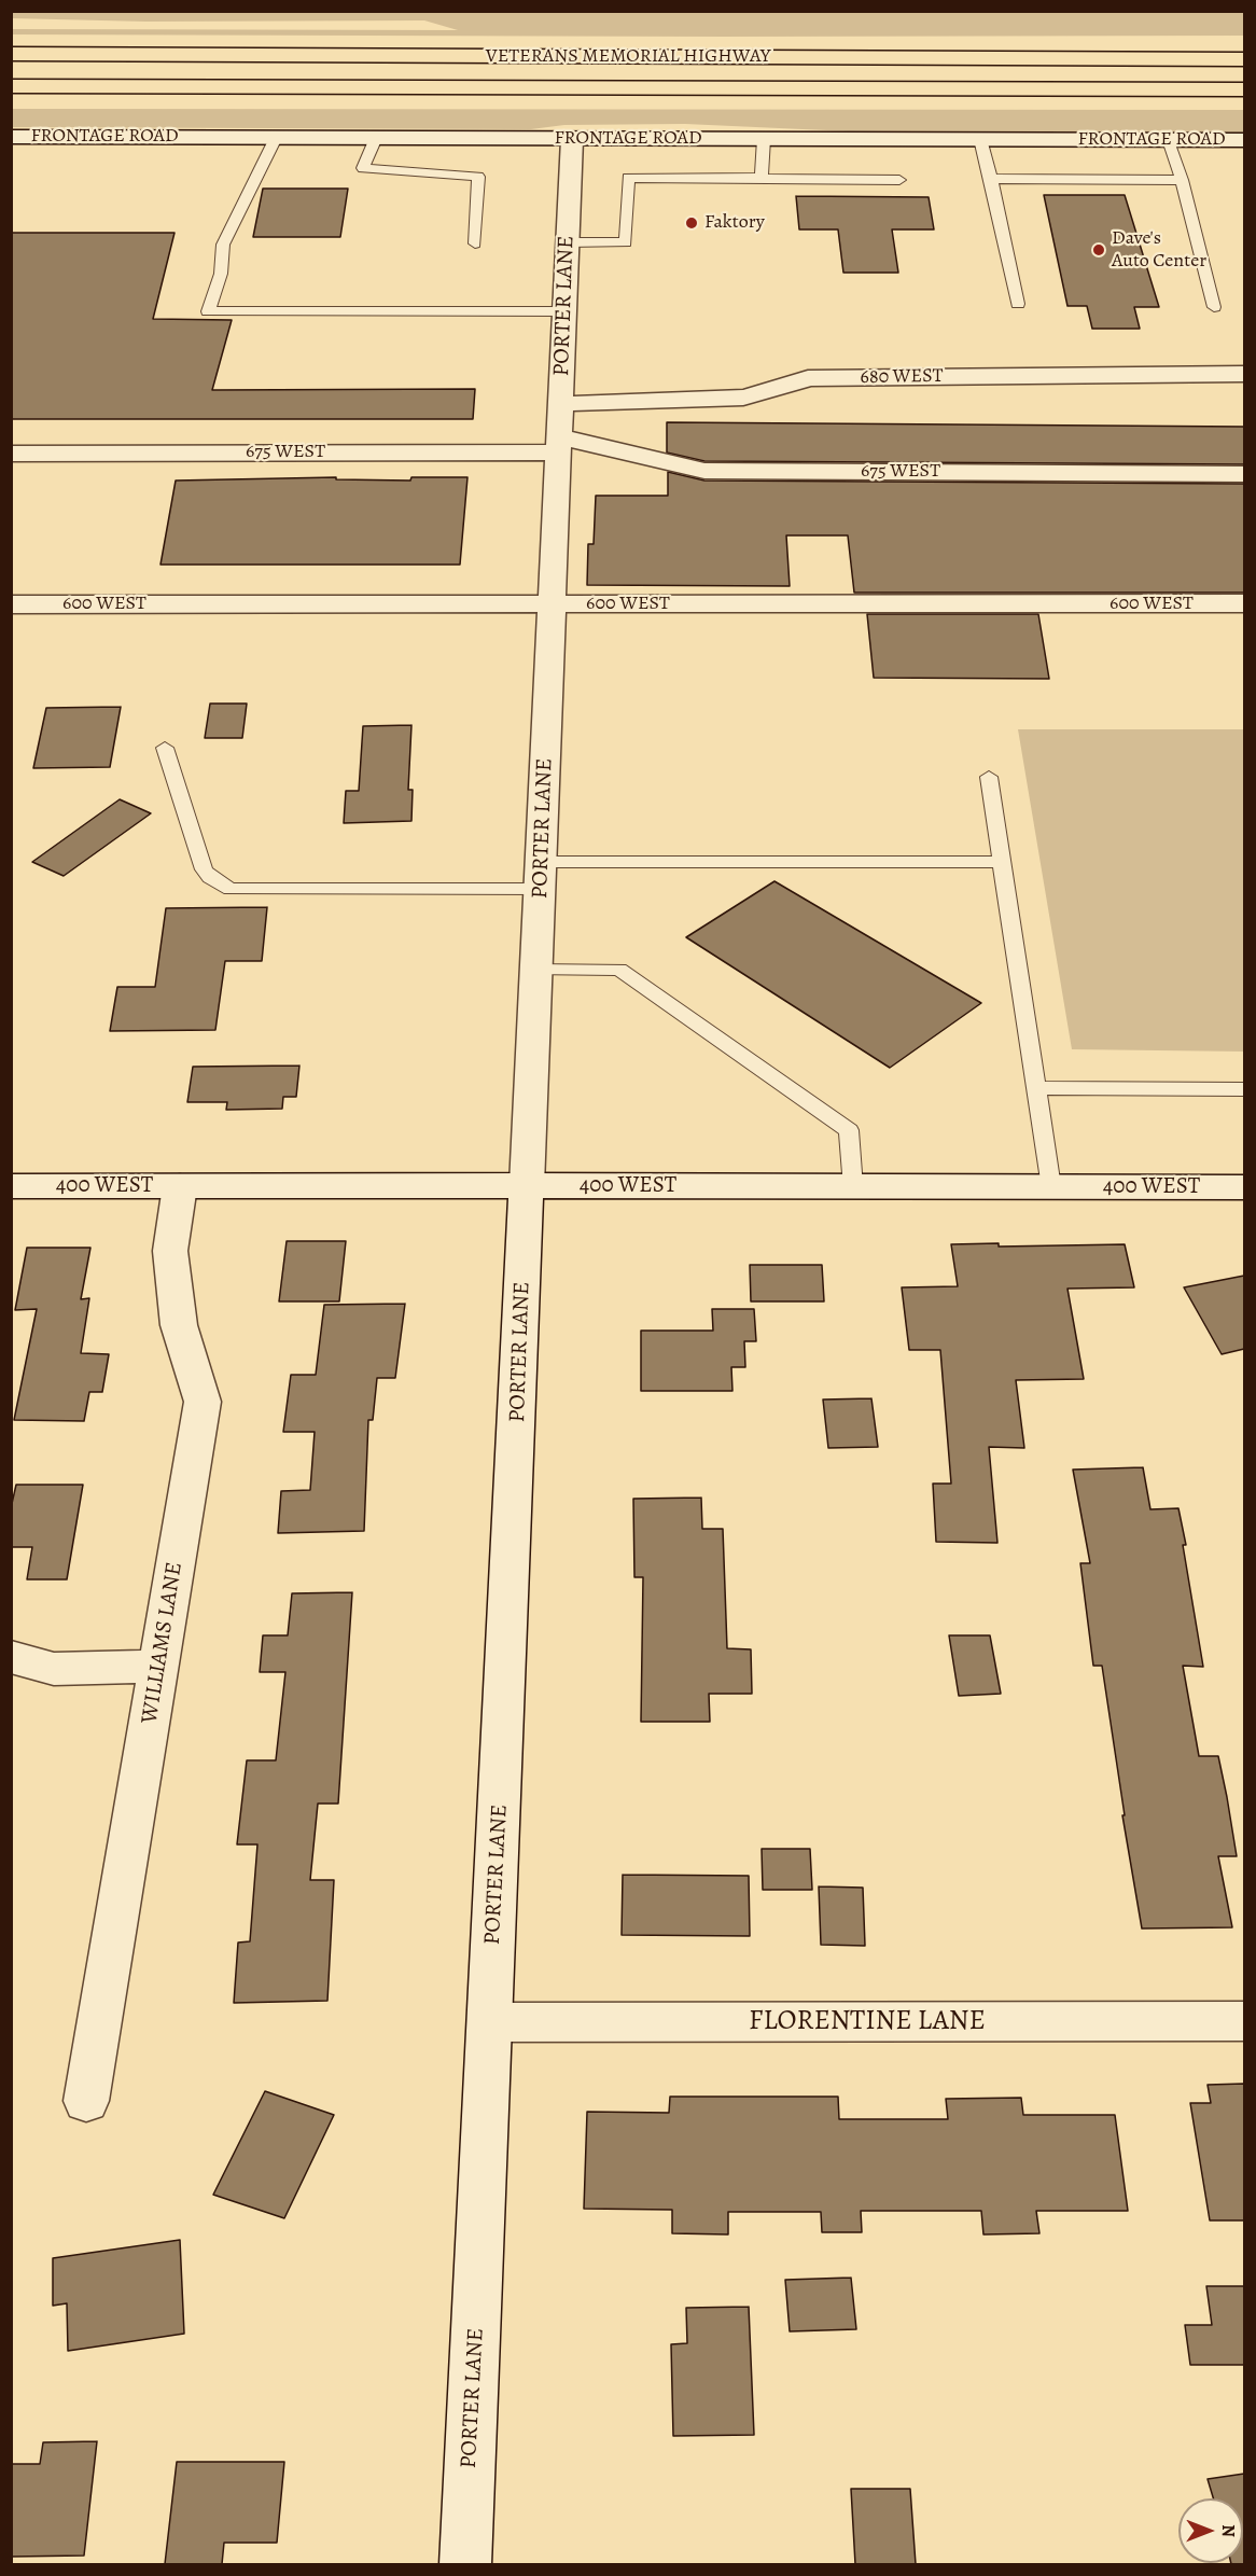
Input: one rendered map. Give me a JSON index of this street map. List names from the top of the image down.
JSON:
{
  "streets": {
    "highway": ["VETERANS MEMORIAL HIGHWAY"],
    "street": [
      "FRONTAGE ROAD",
      "PORTER LANE",
      "680 WEST",
      "675 WEST",
      "600 WEST",
      "400 WEST",
      "WILLIAMS LANE",
      "FLORENTINE LANE"
    ]
  },
  "crossings": [
    ["FRONTAGE ROAD", "PORTER LANE"],
    ["PORTER LANE", "680 WEST"],
    ["PORTER LANE", "675 WEST"],
    ["PORTER LANE", "600 WEST"],
    ["PORTER LANE", "400 WEST"],
    ["PORTER LANE", "FLORENTINE LANE"],
    ["400 WEST", "WILLIAMS LANE"]
  ],
  "places": ["Faktory", "Dave's Auto Center"],
  "north": "right"
}
